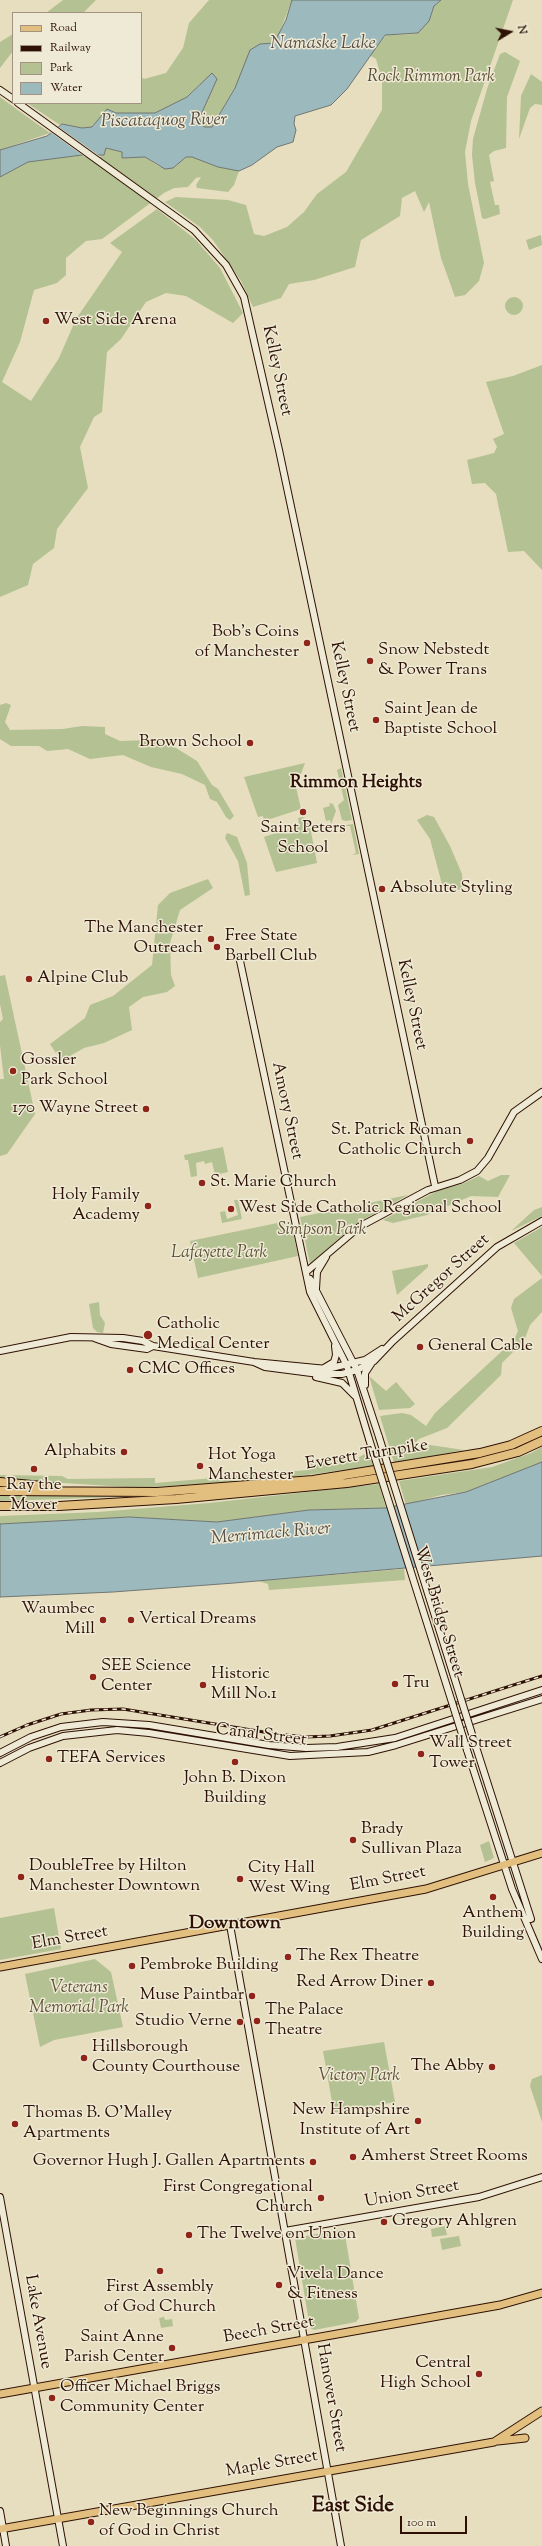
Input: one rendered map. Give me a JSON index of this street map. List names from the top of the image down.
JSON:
{
  "streets": {
    "highway": ["Everett Turnpike"],
    "main road": ["Elm Street", "Beech Street", "Maple Street"],
    "street": [
      "Kelley Street",
      "Amory Street",
      "McGregor Street",
      "West Bridge Street",
      "Canal Street",
      "Union Street",
      "Lake Avenue",
      "Hanover Street"
    ]
  },
  "crossings": [
    ["Amory Street", "McGregor Street"],
    ["Amory Street", "West Bridge Street"],
    ["McGregor Street", "West Bridge Street"],
    ["West Bridge Street", "Elm Street"],
    ["Elm Street", "Hanover Street"],
    ["Union Street", "Hanover Street"],
    ["Lake Avenue", "Beech Street"],
    ["Lake Avenue", "Maple Street"],
    ["Beech Street", "Hanover Street"],
    ["Hanover Street", "Maple Street"]
  ],
  "districts": ["Rimmon Heights", "Downtown", "East Side"],
  "water": ["Namaske Lake", "Piscataquog River", "Merrimack River"],
  "parks": [
    "Rock Rimmon Park",
    "Simpson Park",
    "Lafayette Park",
    "Veterans Memorial Park",
    "Victory Park"
  ],
  "places": [
    "West Side Arena",
    "Bob's Coins of Manchester",
    "Snow Nebstedt & Power Trans",
    "Saint Jean de Baptiste School",
    "Brown School",
    "Saint Peters School",
    "Absolute Styling",
    "The Manchester Outreach",
    "Free State Barbell Club",
    "Alpine Club",
    "Gossler Park School",
    "170 Wayne Street",
    "St. Patrick Roman Catholic Church",
    "St. Marie Church",
    "Holy Family Academy",
    "West Side Catholic Regional School",
    "Catholic Medical Center",
    "General Cable",
    "CMC Offices",
    "Alphabits",
    "Hot Yoga Manchester",
    "Ray the Mover",
    "Waumbec Mill",
    "Vertical Dreams",
    "SEE Science Center",
    "Tru",
    "Historic Mill No.1",
    "Wall Street Tower",
    "TEFA Services",
    "John B. Dixon Building",
    "Brady Sullivan Plaza",
    "DoubleTree by Hilton Manchester Downtown",
    "City Hall West Wing",
    "Anthem Building",
    "The Rex Theatre",
    "Pembroke Building",
    "Red Arrow Diner",
    "Muse Paintbar",
    "The Palace Theatre",
    "Studio Verne",
    "Hillsborough County Courthouse",
    "The Abby",
    "New Hampshire Institute of Art",
    "Thomas B. O’Malley Apartments",
    "Amherst Street Rooms",
    "Governor Hugh J. Gallen Apartments",
    "First Congregational Church",
    "Gregory Ahlgren",
    "The Twelve on Union",
    "First Assembly of God Church",
    "Vivela Dance & Fitness",
    "Saint Anne Parish Center",
    "Central High School",
    "Officer Michael Briggs Community Center",
    "New Beginnings Church of God in Christ"
  ],
  "legend": [
    "Road",
    "Railway",
    "Park",
    "Water"
  ],
  "scale_bar": "100 m",
  "north": "right"
}
